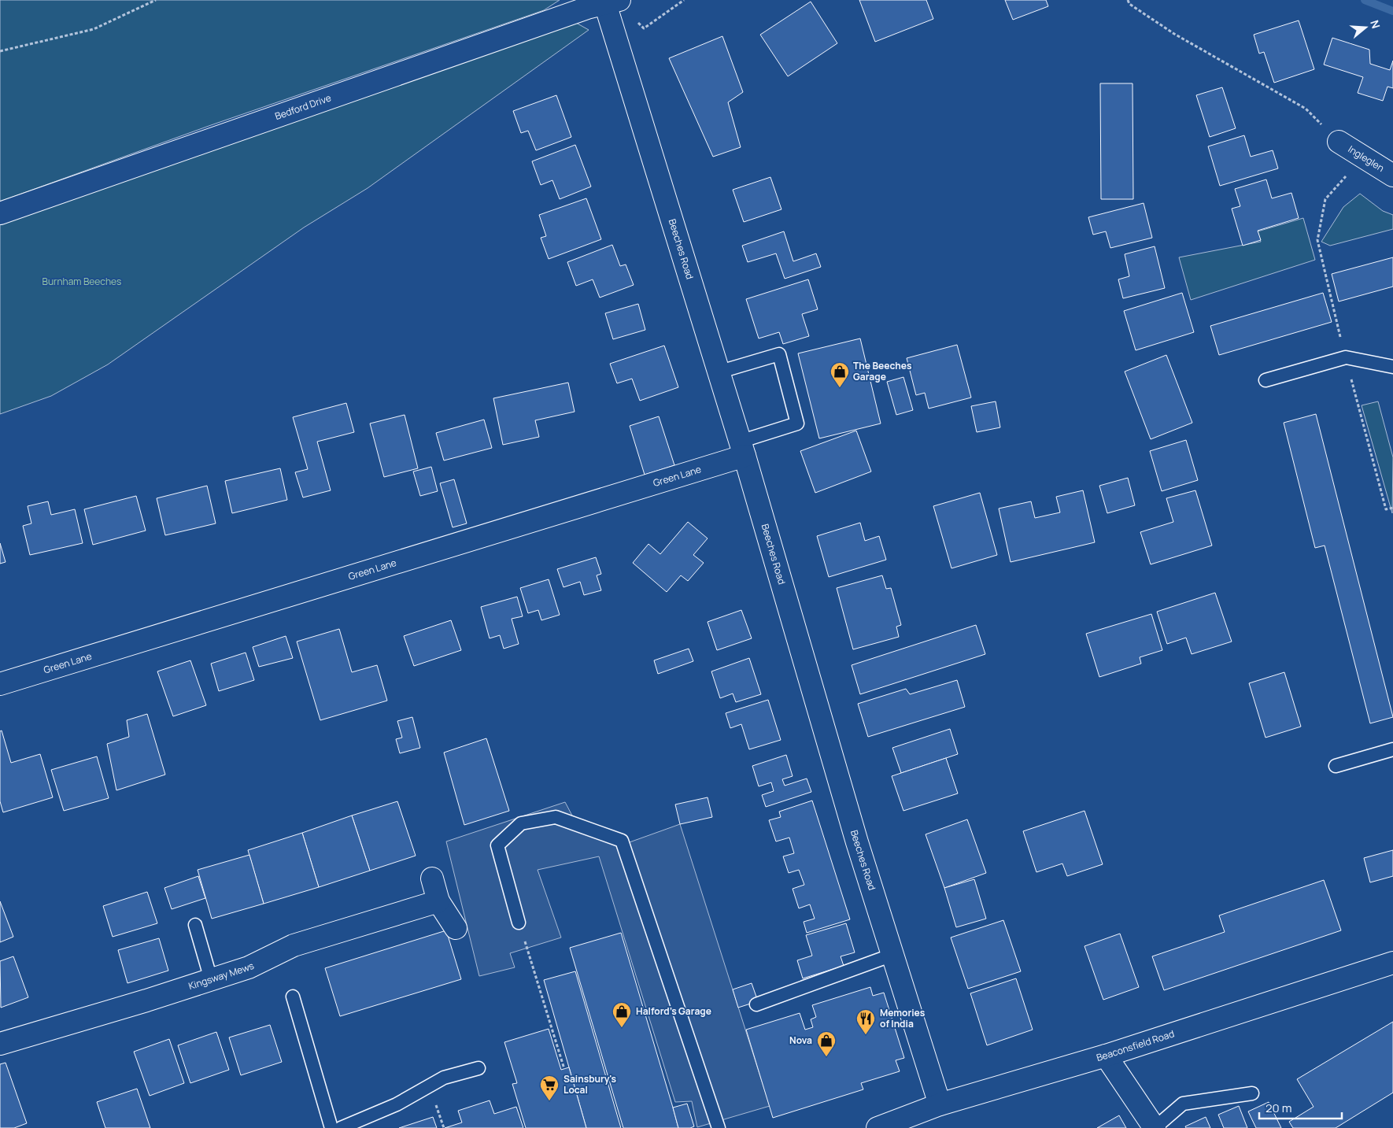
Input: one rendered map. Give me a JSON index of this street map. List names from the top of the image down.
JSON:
{
  "streets": {
    "street": [
      "Bedford Drive",
      "Ingleglen",
      "Beeches Road",
      "Green Lane",
      "Kingsway Mews",
      "Beaconsfield Road"
    ]
  },
  "crossings": [
    ["Bedford Drive", "Beeches Road"],
    ["Beeches Road", "Green Lane"],
    ["Beeches Road", "Beaconsfield Road"]
  ],
  "parks": ["Burnham Beeches"],
  "places": {
    "shop": ["The Beeches Garage", "Halford's Garage", "Nova"],
    "restaurant": ["Memories of India"],
    "supermarket": ["Sainsbury's Local"]
  },
  "scale_bar": "20 m",
  "north": "right"
}
